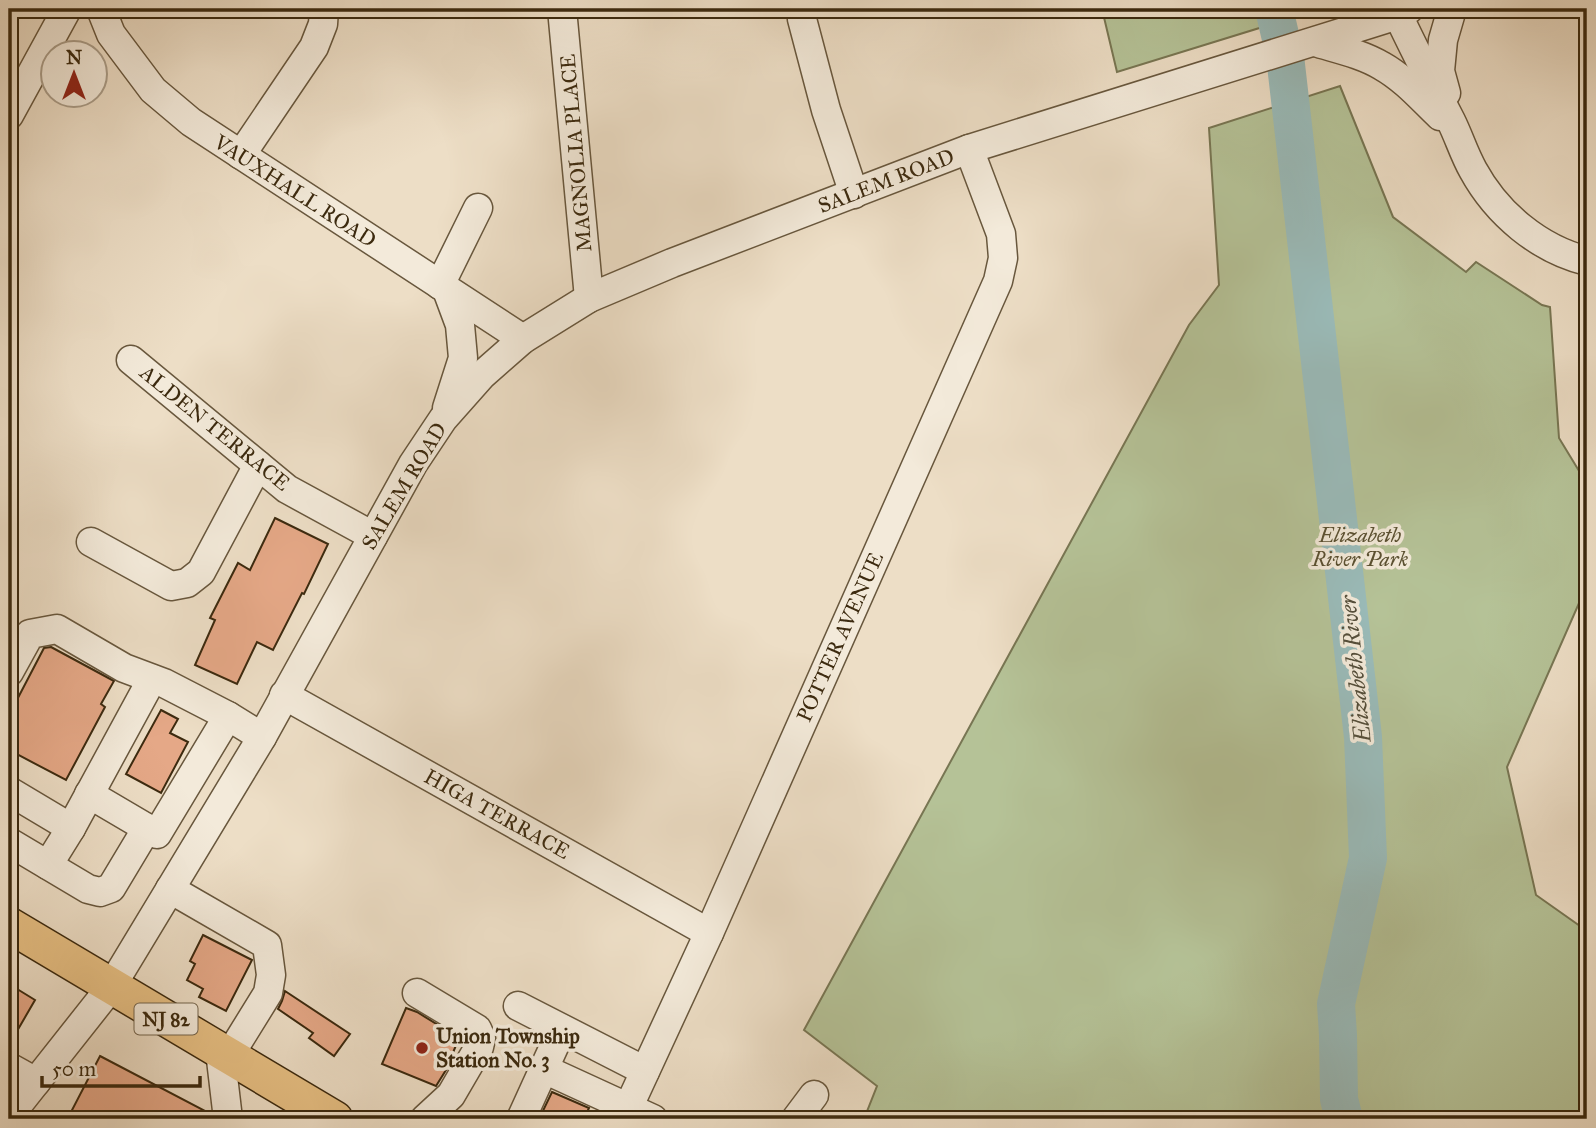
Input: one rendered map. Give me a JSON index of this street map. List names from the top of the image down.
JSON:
{
  "streets": {
    "main road": ["NJ 82"],
    "street": [
      "MAGNOLIA PLACE",
      "SALEM ROAD",
      "VAUXHALL ROAD",
      "ALDEN TERRACE",
      "POTTER AVENUE",
      "HIGA TERRACE"
    ]
  },
  "crossings": [
    ["MAGNOLIA PLACE", "SALEM ROAD"],
    ["SALEM ROAD", "VAUXHALL ROAD"],
    ["SALEM ROAD", "ALDEN TERRACE"],
    ["SALEM ROAD", "POTTER AVENUE"],
    ["SALEM ROAD", "HIGA TERRACE"],
    ["SALEM ROAD", "NJ 82"],
    ["POTTER AVENUE", "HIGA TERRACE"]
  ],
  "water": ["Elizabeth River"],
  "parks": ["Elizabeth River Park"],
  "places": ["Union Township Station No. 3"],
  "scale_bar": "50 m",
  "north": "top"
}
